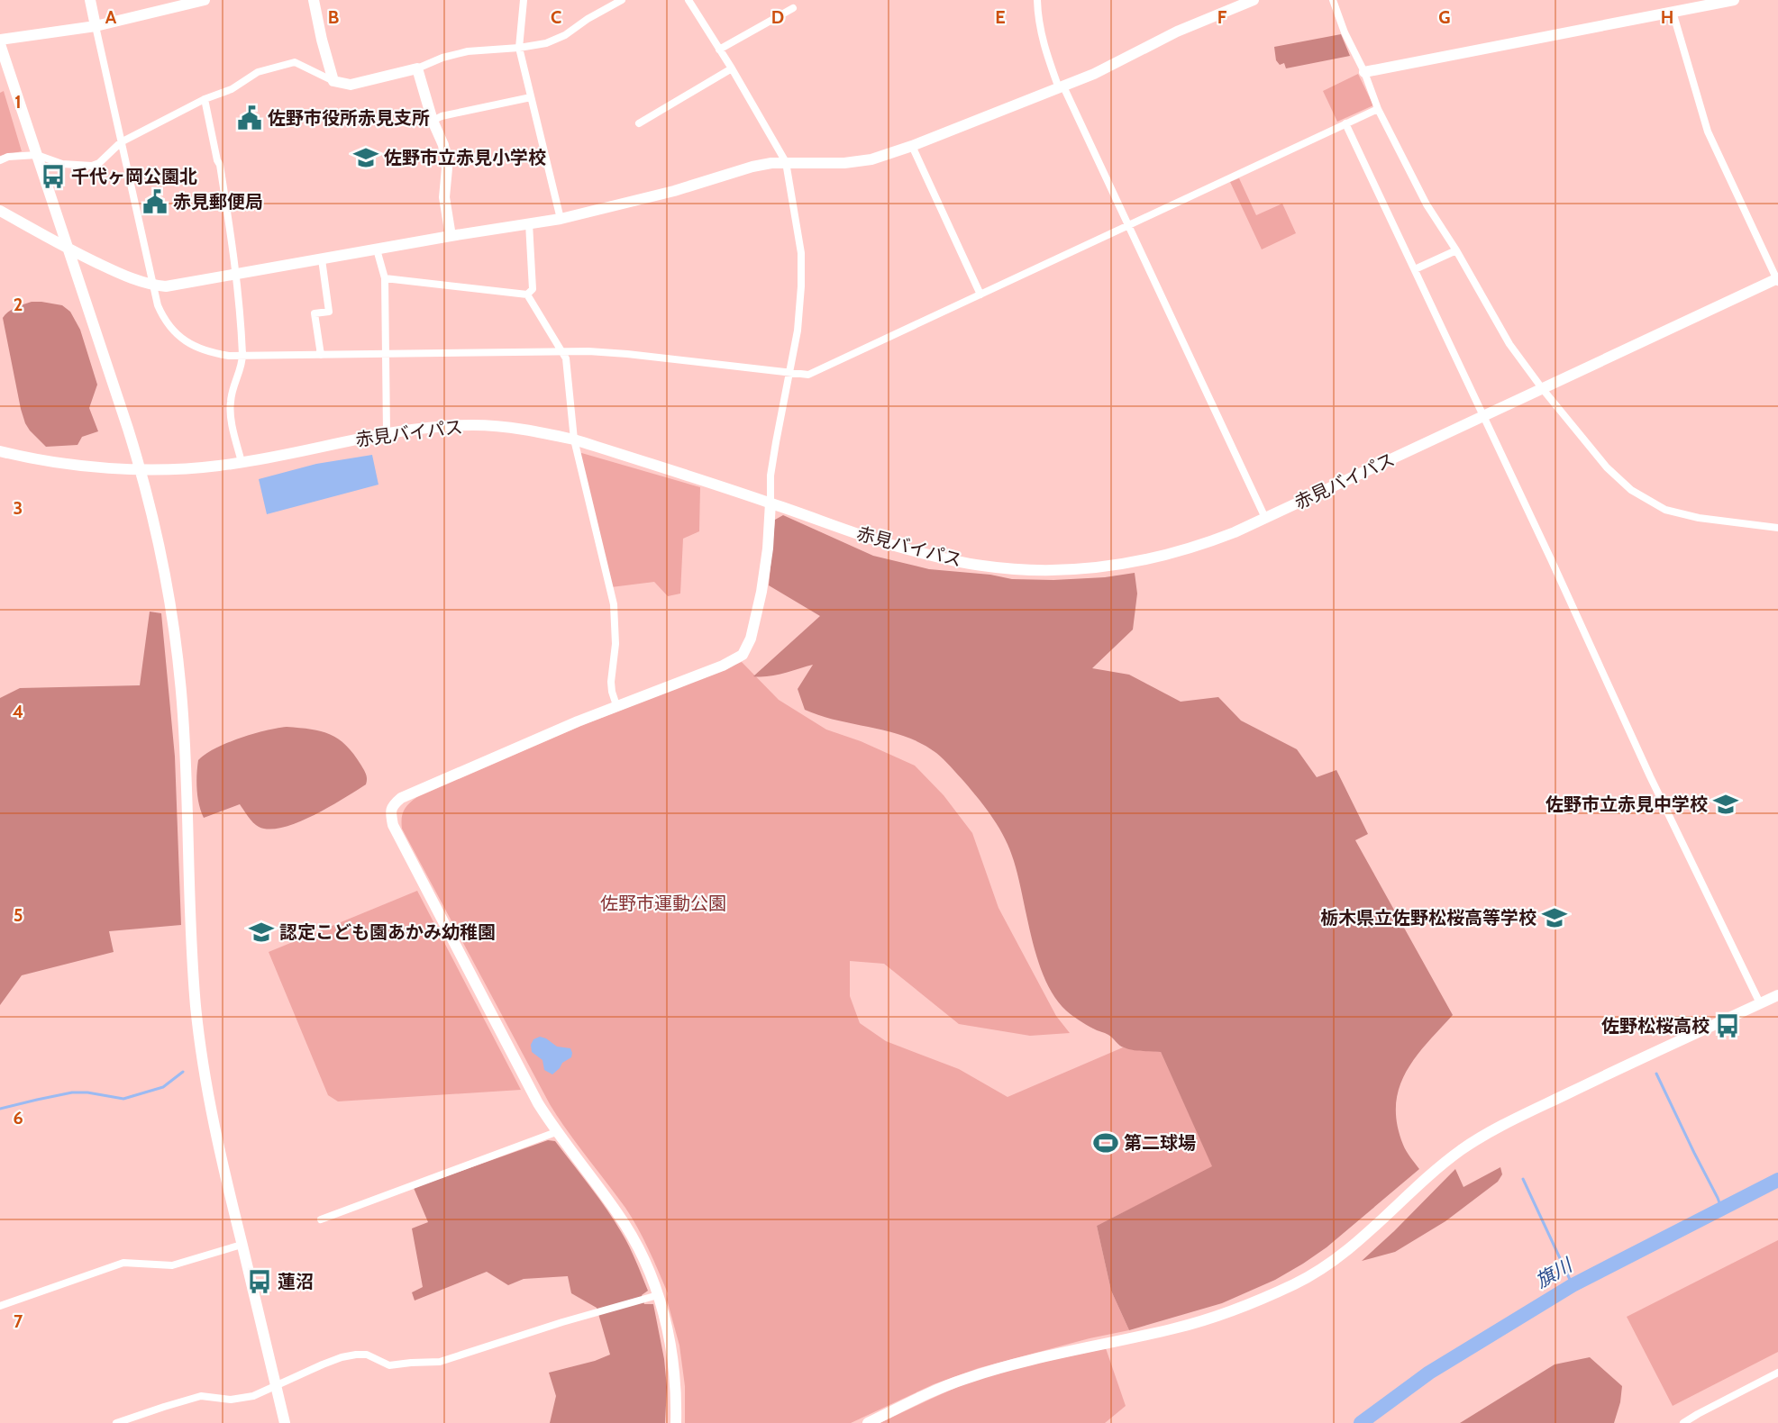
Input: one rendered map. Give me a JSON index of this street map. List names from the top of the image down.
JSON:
{
  "streets": {
    "street": ["赤見バイパス"]
  },
  "water": ["旗川"],
  "parks": ["佐野市運動公園"],
  "places": {
    "public building": ["佐野市役所赤見支所", "赤見郵便局"],
    "school or university": [
      "佐野市立赤見小学校",
      "佐野市立赤見中学校",
      "栃木県立佐野松桜高等学校",
      "認定こども園あかみ幼稚園"
    ],
    "bus stop": ["千代ヶ岡公園北", "佐野松桜高校", "蓮沼"],
    "sports": ["第二球場"]
  },
  "grid": {
    "columns": [
      "A",
      "B",
      "C",
      "D",
      "E",
      "F",
      "G",
      "H"
    ],
    "rows": [
      "1",
      "2",
      "3",
      "4",
      "5",
      "6",
      "7"
    ]
  }
}
